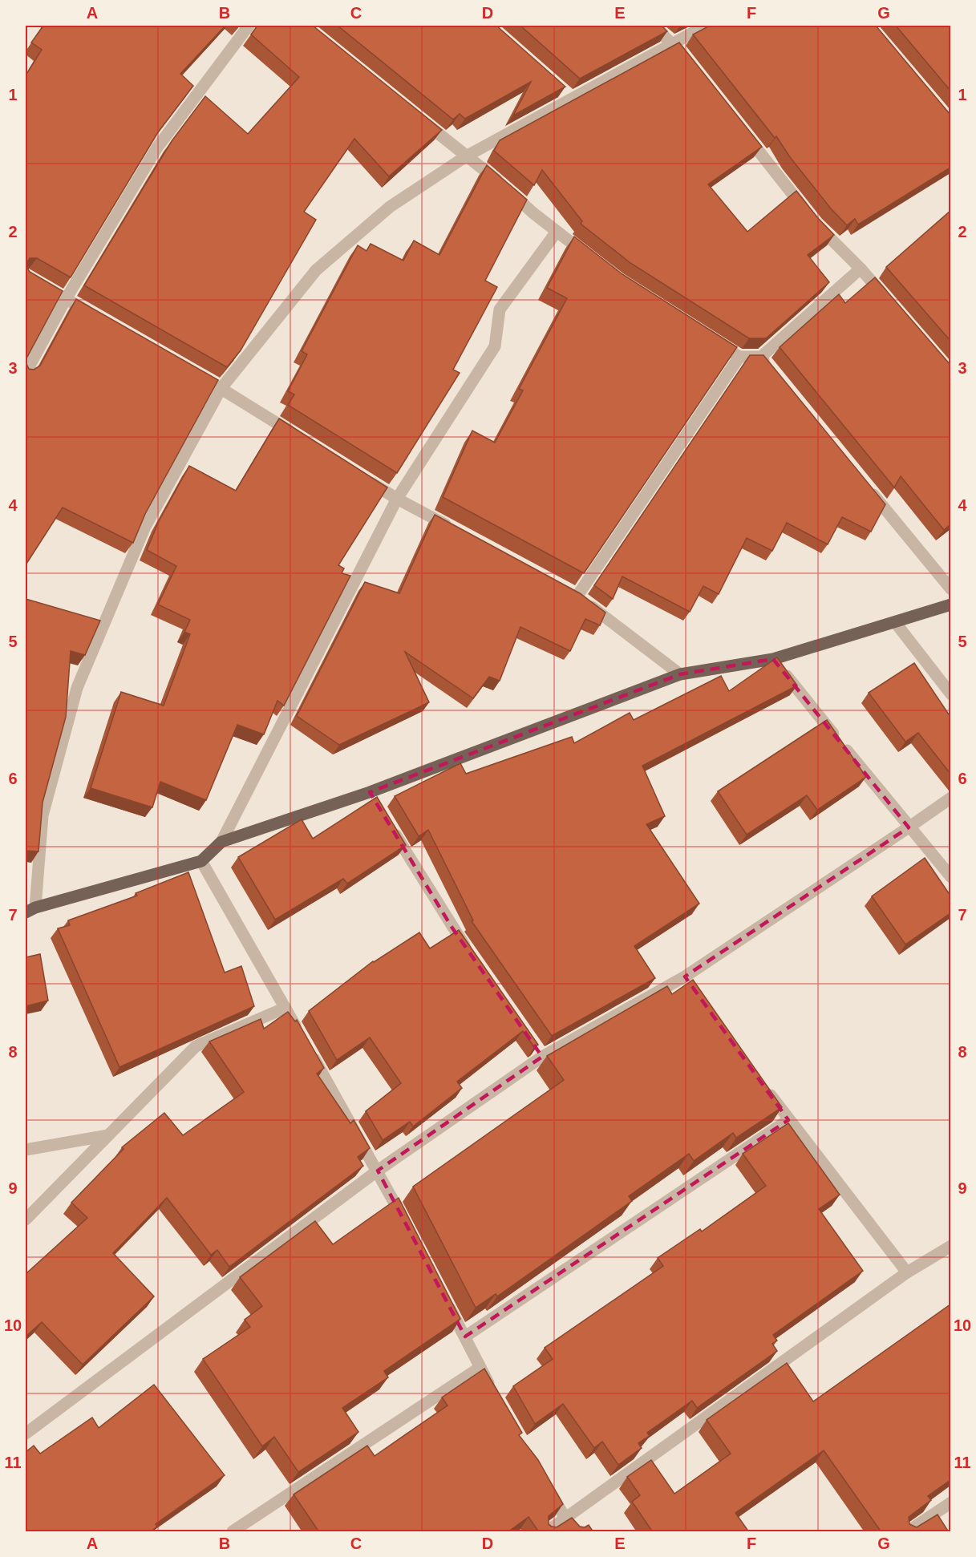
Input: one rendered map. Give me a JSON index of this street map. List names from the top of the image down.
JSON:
{
  "grid": {
    "columns": [
      "A",
      "B",
      "C",
      "D",
      "E",
      "F",
      "G"
    ],
    "rows": [
      "1",
      "2",
      "3",
      "4",
      "5",
      "6",
      "7",
      "8",
      "9",
      "10",
      "11"
    ]
  }
}
